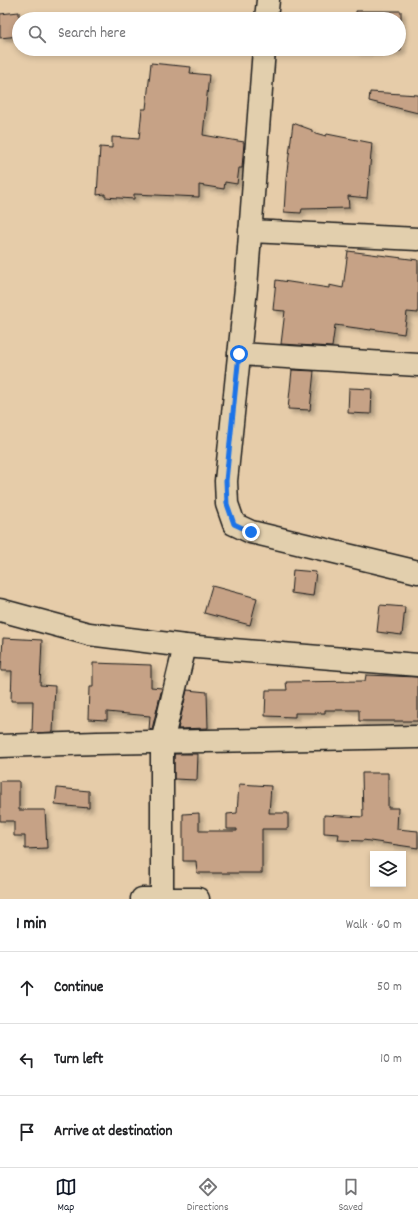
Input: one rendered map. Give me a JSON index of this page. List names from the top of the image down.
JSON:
{
  "page": {
    "search": "Search here",
    "heading": ["1 min", "Walk · 60 m"],
    "list": [
      ["Continue", "50 m"],
      ["Turn left", "10 m"],
      "Arrive at destination"
    ],
    "nav": ["Map", "Directions", "Saved"]
  }
}
